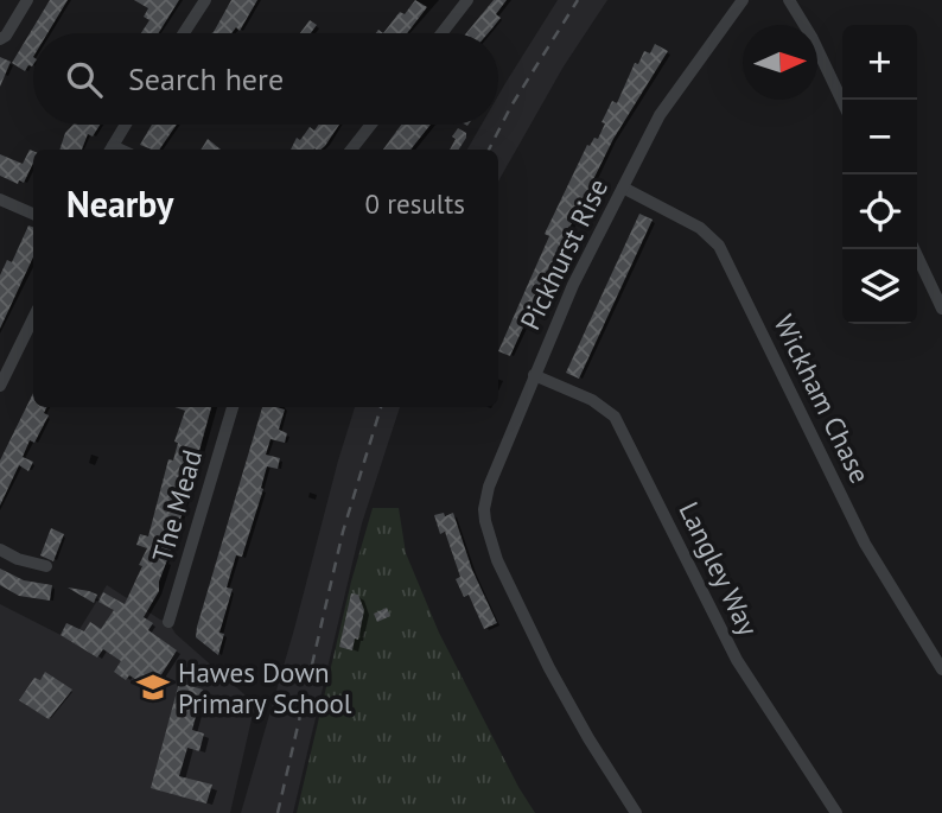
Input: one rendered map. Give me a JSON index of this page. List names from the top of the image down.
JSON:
{
  "streets": {
    "street": [
      "Pickhurst Rise",
      "Wickham Chase",
      "The Mead",
      "Langley Way"
    ]
  },
  "crossings": [
    ["Pickhurst Rise", "Wickham Chase"],
    ["Pickhurst Rise", "Langley Way"]
  ],
  "places": {
    "school or university": ["Hawes Down Primary School"]
  },
  "north": "right",
  "page": {
    "map_buttons": ["+", "−"],
    "search": "Search here",
    "heading": ["Nearby", "0 results"]
  }
}
